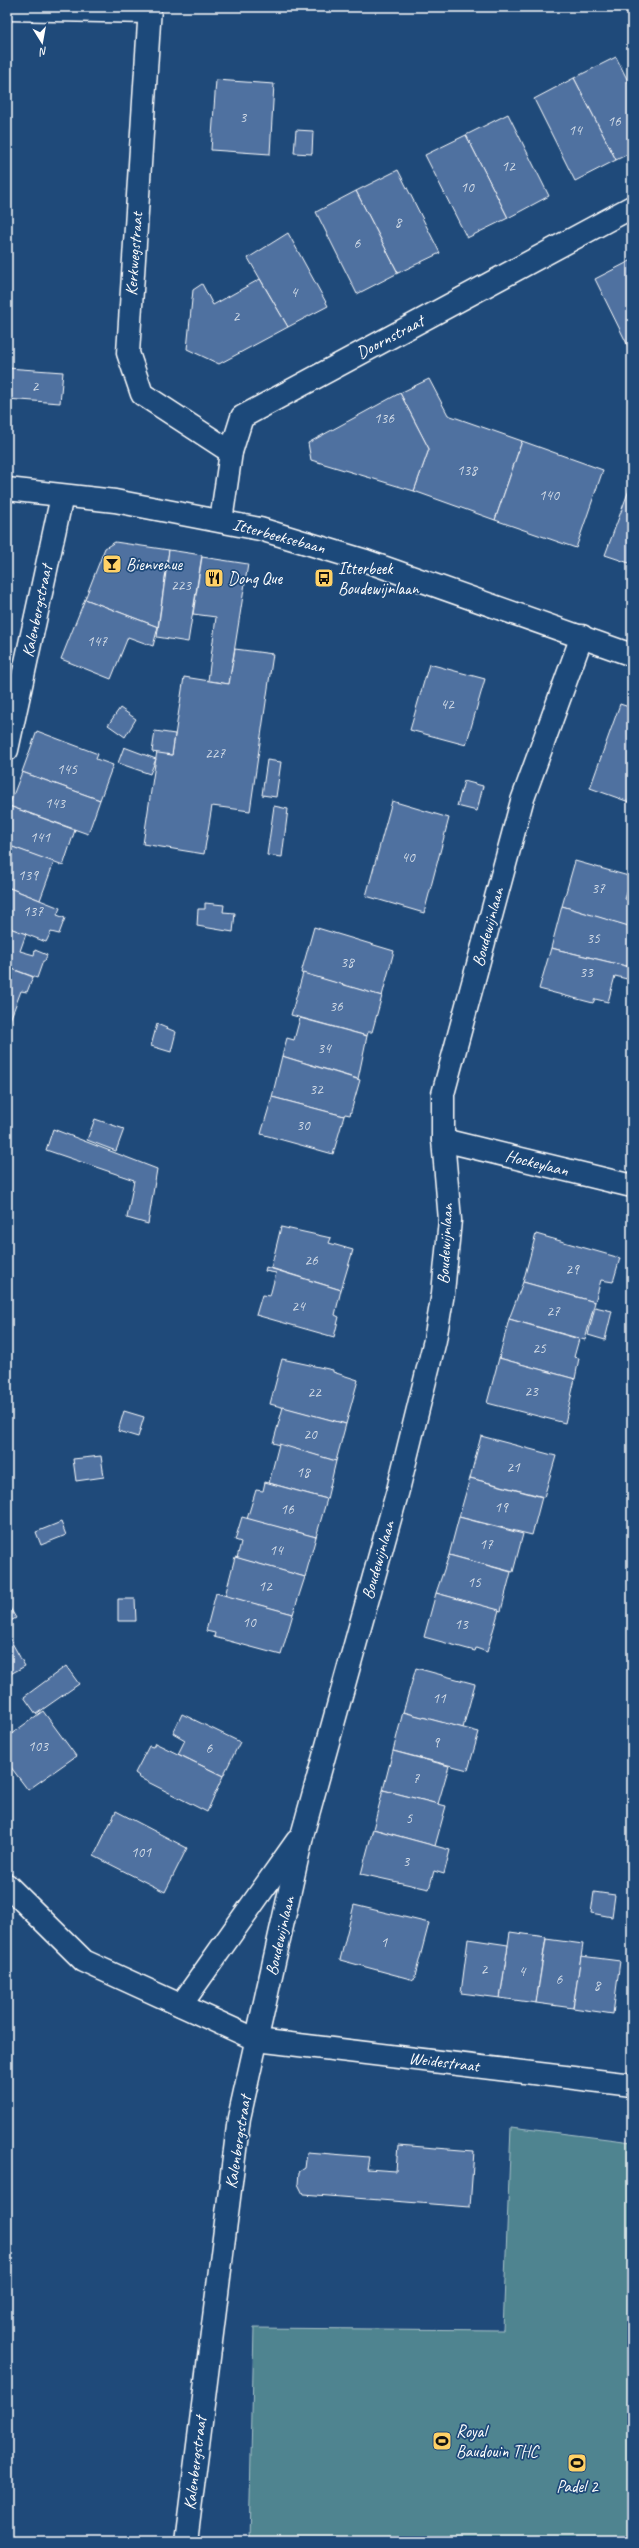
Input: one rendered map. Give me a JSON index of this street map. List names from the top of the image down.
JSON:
{
  "streets": {
    "street": [
      "Kerkwegstraat",
      "Doornstraat",
      "Itterbeeksebaan",
      "Kalenbergstraat",
      "Boudewijnlaan",
      "Hockeylaan",
      "Weidestraat"
    ]
  },
  "crossings": [
    ["Kerkwegstraat", "Doornstraat"],
    ["Doornstraat", "Itterbeeksebaan"],
    ["Itterbeeksebaan", "Kalenbergstraat"],
    ["Itterbeeksebaan", "Boudewijnlaan"],
    ["Kalenbergstraat", "Boudewijnlaan"],
    ["Kalenbergstraat", "Weidestraat"],
    ["Boudewijnlaan", "Hockeylaan"],
    ["Boudewijnlaan", "Weidestraat"]
  ],
  "places": {
    "bar": ["Bienvenue"],
    "restaurant": ["Dong Que"],
    "bus stop": ["Itterbeek Boudewijnlaan"],
    "sports": ["Royal Baudouin THC", "Padel 2"]
  },
  "house_numbers": [
    "3",
    "16",
    "14",
    "12",
    "10",
    "8",
    "6",
    "4",
    "2",
    "2",
    "136",
    "138",
    "140",
    "223",
    "147",
    "42",
    "227",
    "145",
    "143",
    "141",
    "40",
    "139",
    "37",
    "137",
    "35",
    "38",
    "33",
    "36",
    "34",
    "32",
    "30",
    "26",
    "29",
    "24",
    "27",
    "25",
    "23",
    "22",
    "20",
    "21",
    "18",
    "19",
    "16",
    "17",
    "14",
    "15",
    "12",
    "10",
    "13",
    "11",
    "9",
    "103",
    "6",
    "7",
    "5",
    "101",
    "3",
    "1",
    "2",
    "4",
    "6",
    "8"
  ],
  "north": "bottom"
}
